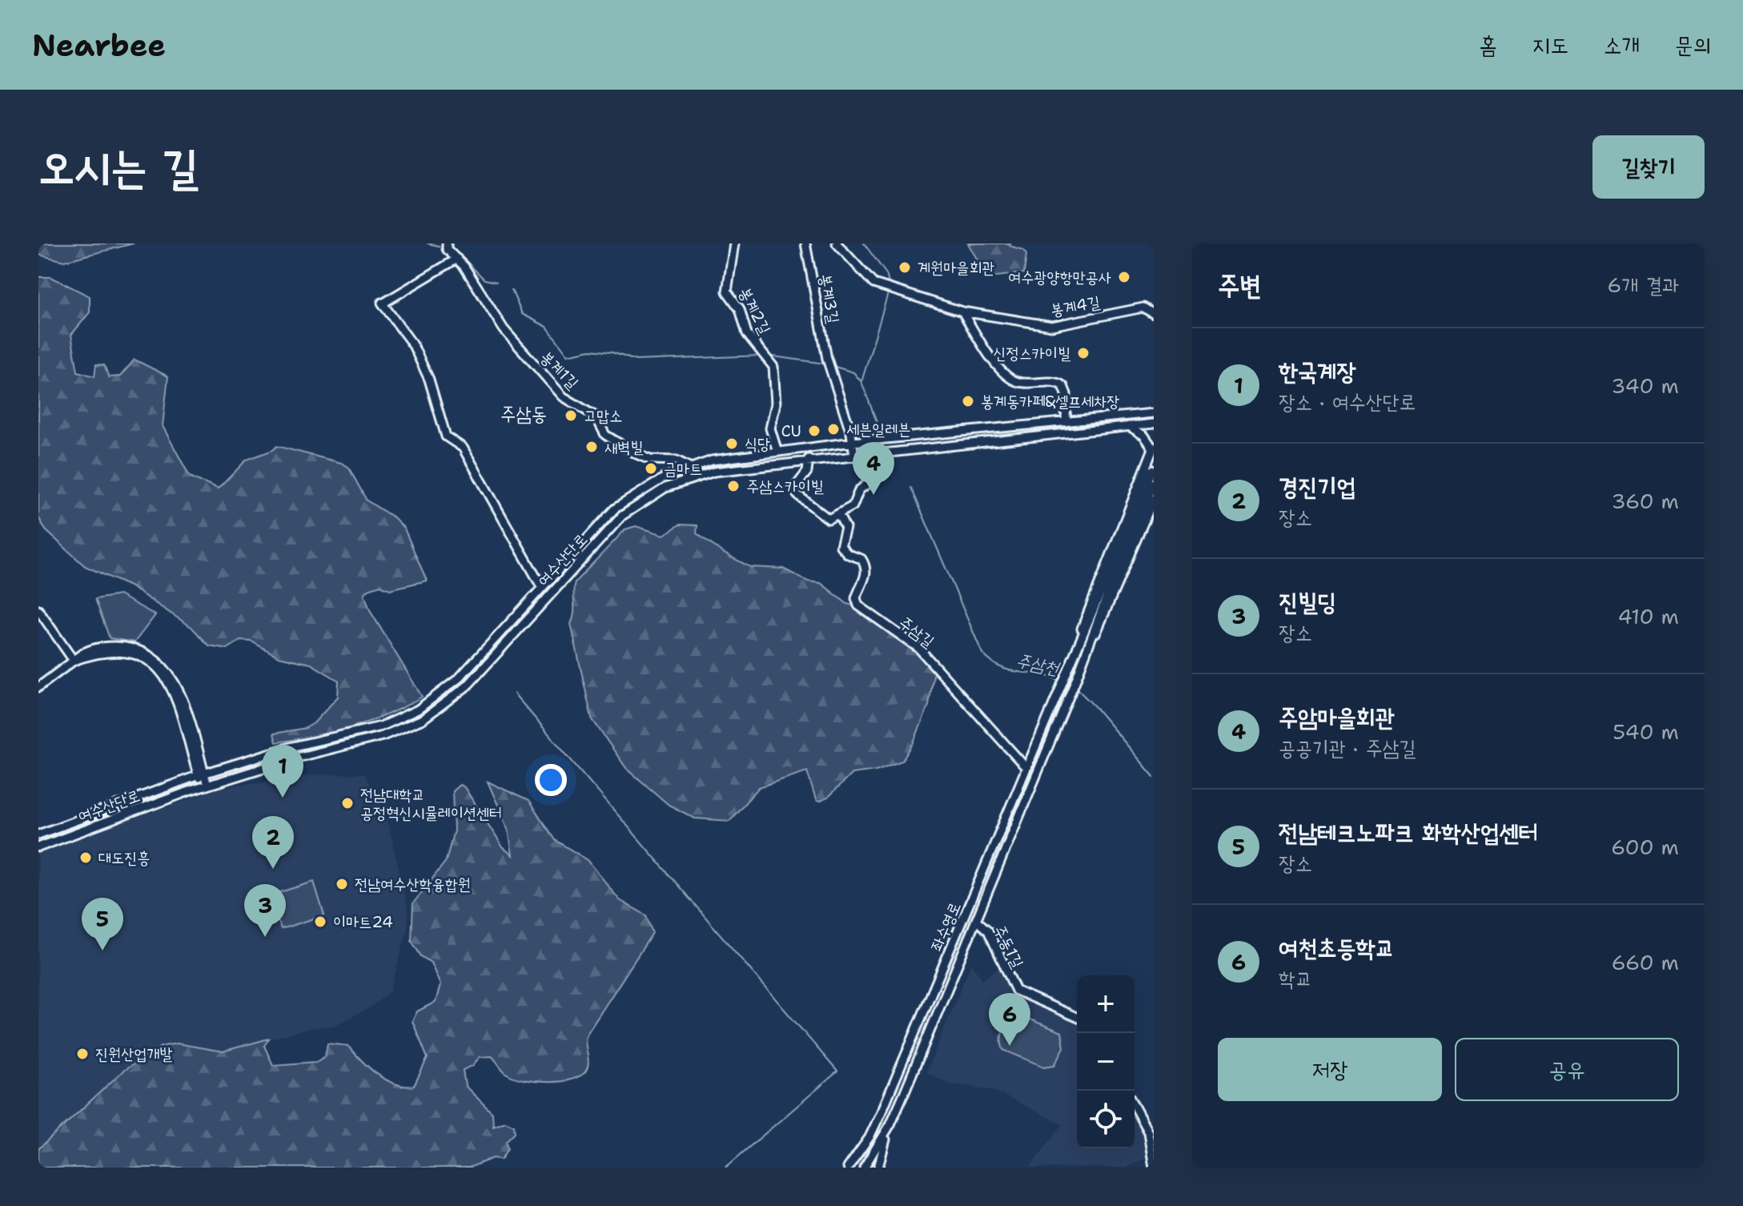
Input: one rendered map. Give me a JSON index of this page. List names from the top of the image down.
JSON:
{
  "streets": {
    "street": [
      "봉계3길",
      "봉계4길",
      "봉계2길",
      "봉계1길",
      "여수산단로",
      "주삼길",
      "좌수영로",
      "주동1길"
    ]
  },
  "crossings": [
    ["봉계3길", "봉계4길"],
    ["봉계3길", "여수산단로"],
    ["봉계2길", "여수산단로"],
    ["봉계1길", "여수산단로"],
    ["주삼길", "좌수영로"],
    ["좌수영로", "주동1길"]
  ],
  "districts": ["주삼동"],
  "water": ["주삼천"],
  "places": [
    "계원마을회관",
    "여수광양항만공사",
    "신정스카이빌",
    "봉계동카페&셀프세차장",
    "고맙소",
    "세븐일레븐",
    "CU",
    "식당",
    "새벽빌",
    "금마트",
    "주삼스카이빌",
    "전남대학교 공정혁신시뮬레이션센터",
    "대도진흥",
    "전남여수산학융합원",
    "이마트24",
    "진원산업개발"
  ],
  "page": {
    "header": "Nearbee",
    "nav": [
      "홈",
      "지도",
      "소개",
      "문의"
    ],
    "buttons": [
      "길찾기",
      ["저장", "공유"]
    ],
    "title": "오시는 길",
    "heading": ["주변", "6개 결과"],
    "list": [
      {
        "mark": "1",
        "name": "한국계장",
        "note": "장소 · 여수산단로",
        "value": "340 m"
      },
      {
        "mark": "2",
        "name": "경진기업",
        "note": "장소",
        "value": "360 m"
      },
      {
        "mark": "3",
        "name": "진빌딩",
        "note": "장소",
        "value": "410 m"
      },
      {
        "mark": "4",
        "name": "주암마을회관",
        "note": "공공기관 · 주삼길",
        "value": "540 m"
      },
      {
        "mark": "5",
        "name": "전남테크노파크 화학산업센터",
        "note": "장소",
        "value": "600 m"
      },
      {
        "mark": "6",
        "name": "여천초등학교",
        "note": "학교",
        "value": "660 m"
      }
    ],
    "pins": [
      "4",
      "1",
      "2",
      "3",
      "5",
      "6"
    ],
    "map_buttons": ["+", "−"]
  }
}
